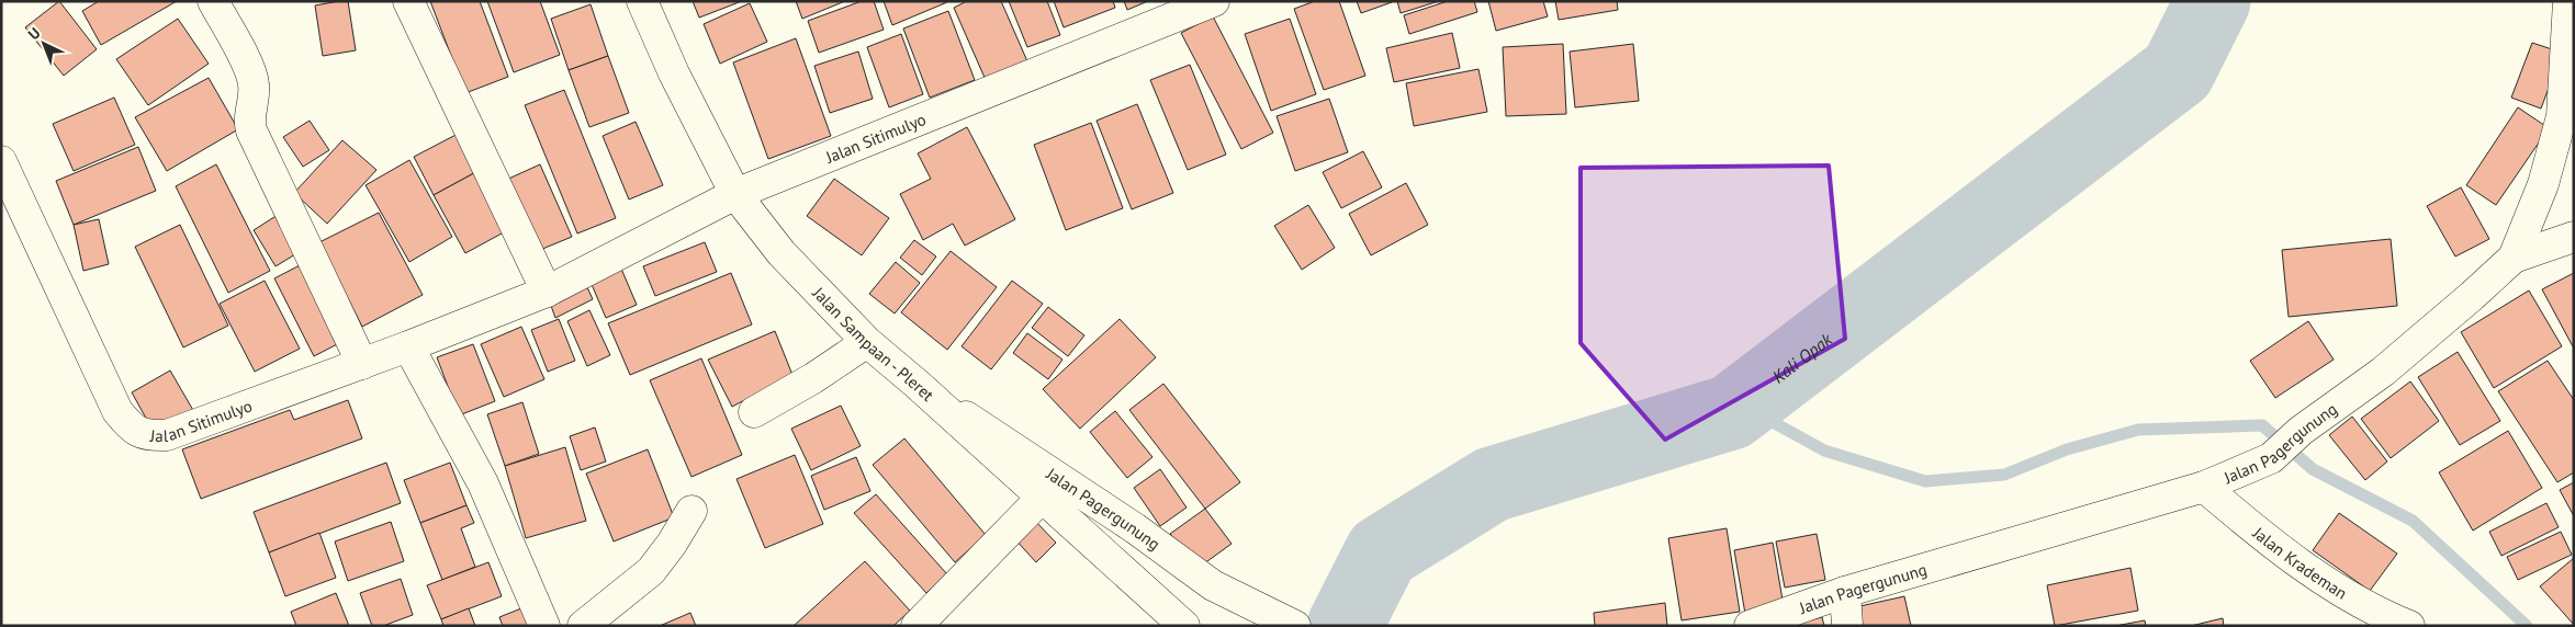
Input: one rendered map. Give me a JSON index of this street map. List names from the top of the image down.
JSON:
{
  "streets": {
    "street": [
      "Jalan Sitimulyo",
      "Jalan Sampaan - Pleret",
      "Jalan Pagergunung",
      "Jalan Krademan"
    ]
  },
  "crossings": [
    ["Jalan Sitimulyo", "Jalan Sampaan - Pleret"],
    ["Jalan Sampaan - Pleret", "Jalan Pagergunung"],
    ["Jalan Pagergunung", "Jalan Krademan"]
  ],
  "water": ["Kali Opak"],
  "north": "top left"
}
